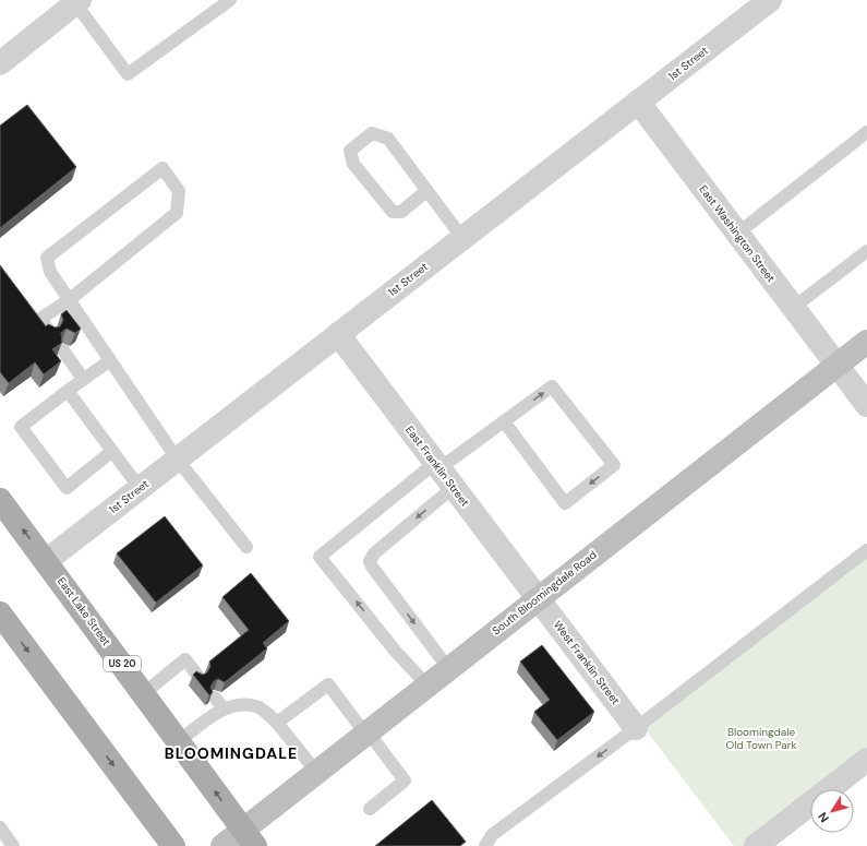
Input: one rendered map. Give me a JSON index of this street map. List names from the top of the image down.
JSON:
{
  "streets": {
    "main road": ["South Bloomingdale Road", "East Lake Street", "US 20"],
    "street": [
      "1st Street",
      "East Washington Street",
      "East Franklin Street",
      "West Franklin Street"
    ]
  },
  "crossings": [
    ["1st Street", "East Washington Street"],
    ["1st Street", "East Franklin Street"],
    ["1st Street", "East Lake Street"],
    ["East Washington Street", "South Bloomingdale Road"],
    ["East Franklin Street", "South Bloomingdale Road"],
    ["East Franklin Street", "West Franklin Street"],
    ["South Bloomingdale Road", "East Lake Street"],
    ["South Bloomingdale Road", "West Franklin Street"]
  ],
  "districts": ["BLOOMINGDALE"],
  "parks": ["Bloomingdale Old Town Park"],
  "north": "bottom left"
}
